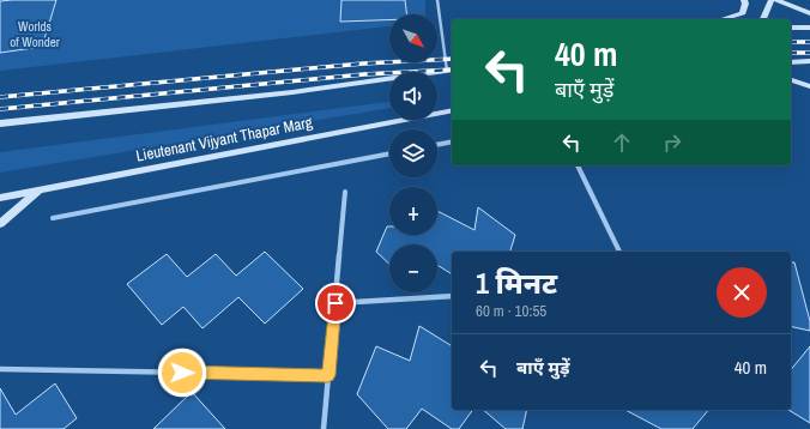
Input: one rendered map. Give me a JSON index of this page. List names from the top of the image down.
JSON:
{
  "streets": {
    "main road": ["Lieutenant Vijyant Thapar Marg"]
  },
  "parks": ["Worlds of Wonder"],
  "north": "bottom right",
  "page": {
    "map_buttons": ["+", "−"],
    "turn": ["40 m", "बाएँ मुड़ें"],
    "heading": ["1 मिनट", "60 m · 10:55"],
    "list": [
      {
        "name": "बाएँ मुड़ें",
        "value": "40 m"
      }
    ]
  }
}
